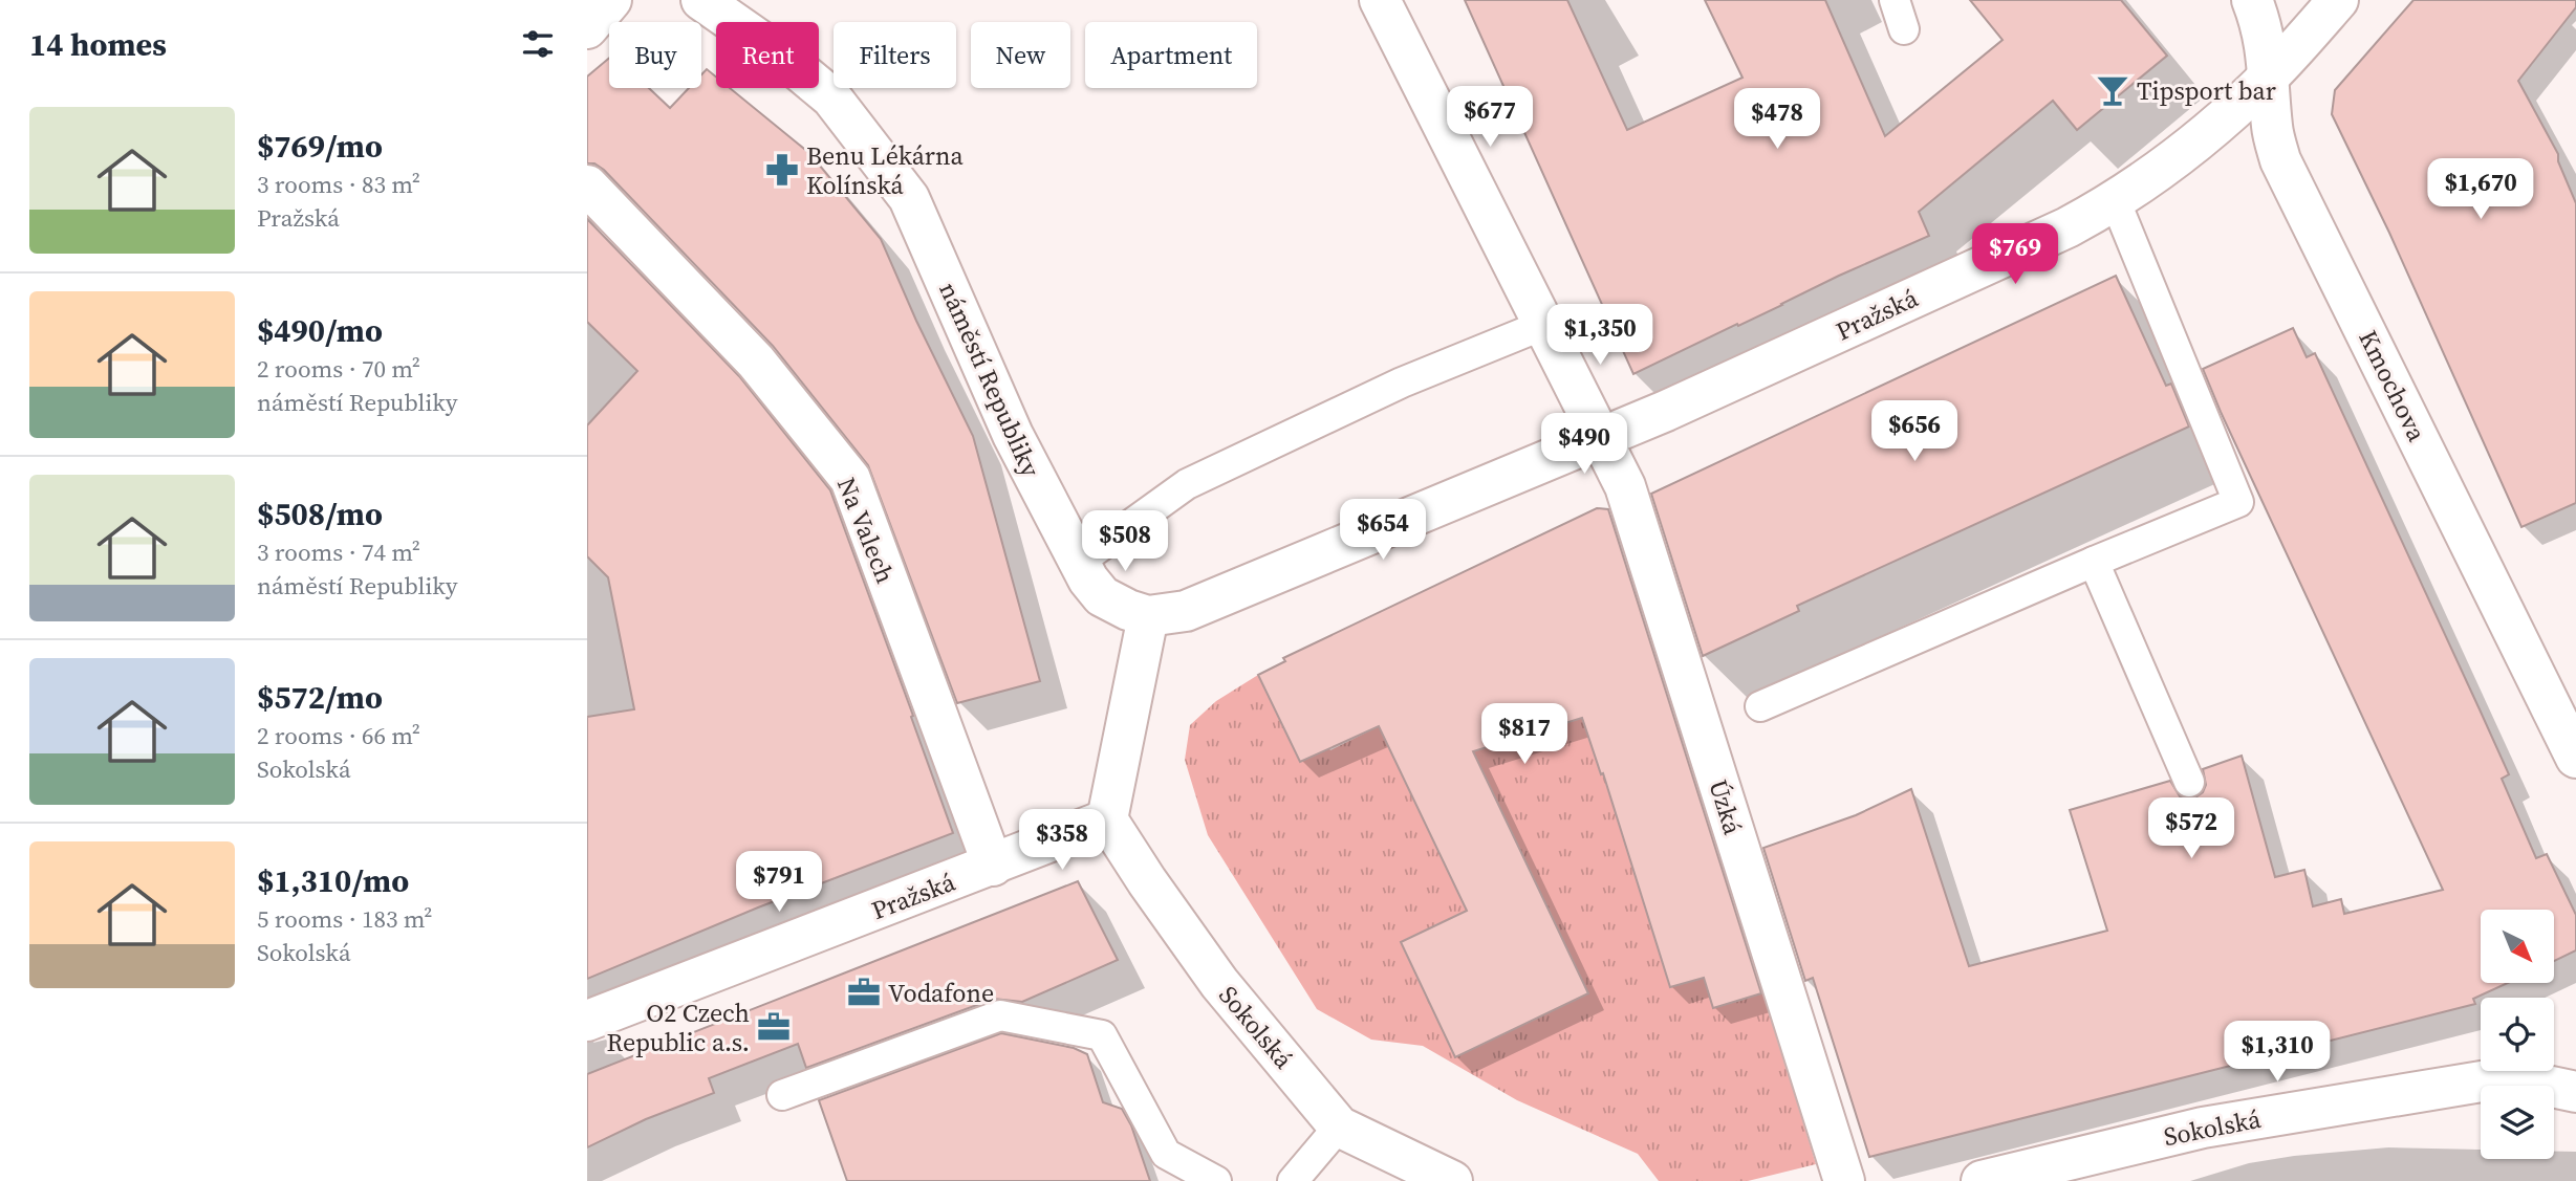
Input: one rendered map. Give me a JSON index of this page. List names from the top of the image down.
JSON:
{
  "streets": {
    "street": [
      "Pražská",
      "náměstí Republiky",
      "Kmochova",
      "Na Valech",
      "Úzká",
      "Sokolská"
    ]
  },
  "crossings": [
    ["Pražská", "náměstí Republiky"],
    ["Pražská", "Kmochova"],
    ["Pražská", "Na Valech"],
    ["Pražská", "Úzká"],
    ["Pražská", "Sokolská"],
    ["náměstí Republiky", "Úzká"]
  ],
  "places": {
    "bar": ["Tipsport bar"],
    "pharmacy": ["Benu Lékárna Kolínská"],
    "office": ["Vodafone", "O2 Czech Republic a.s."]
  },
  "north": "bottom right",
  "page": {
    "heading": "14 homes",
    "chip": [
      "Buy",
      "Rent",
      "Filters",
      "New",
      "Apartment"
    ],
    "price": [
      "$677",
      "$478",
      "$1,670",
      "$769",
      "$1,350",
      "$656",
      "$490",
      "$654",
      "$508",
      "$817",
      "$572",
      "$358",
      "$791",
      "$1,310"
    ],
    "list": [
      {
        "name": "$769/mo",
        "note": "3 rooms · 83 m² · Pražská"
      },
      {
        "name": "$490/mo",
        "note": "2 rooms · 70 m² · náměstí Republiky"
      },
      {
        "name": "$508/mo",
        "note": "3 rooms · 74 m² · náměstí Republiky"
      },
      {
        "name": "$572/mo",
        "note": "2 rooms · 66 m² · Sokolská"
      },
      {
        "name": "$1,310/mo",
        "note": "5 rooms · 183 m² · Sokolská"
      }
    ]
  }
}
